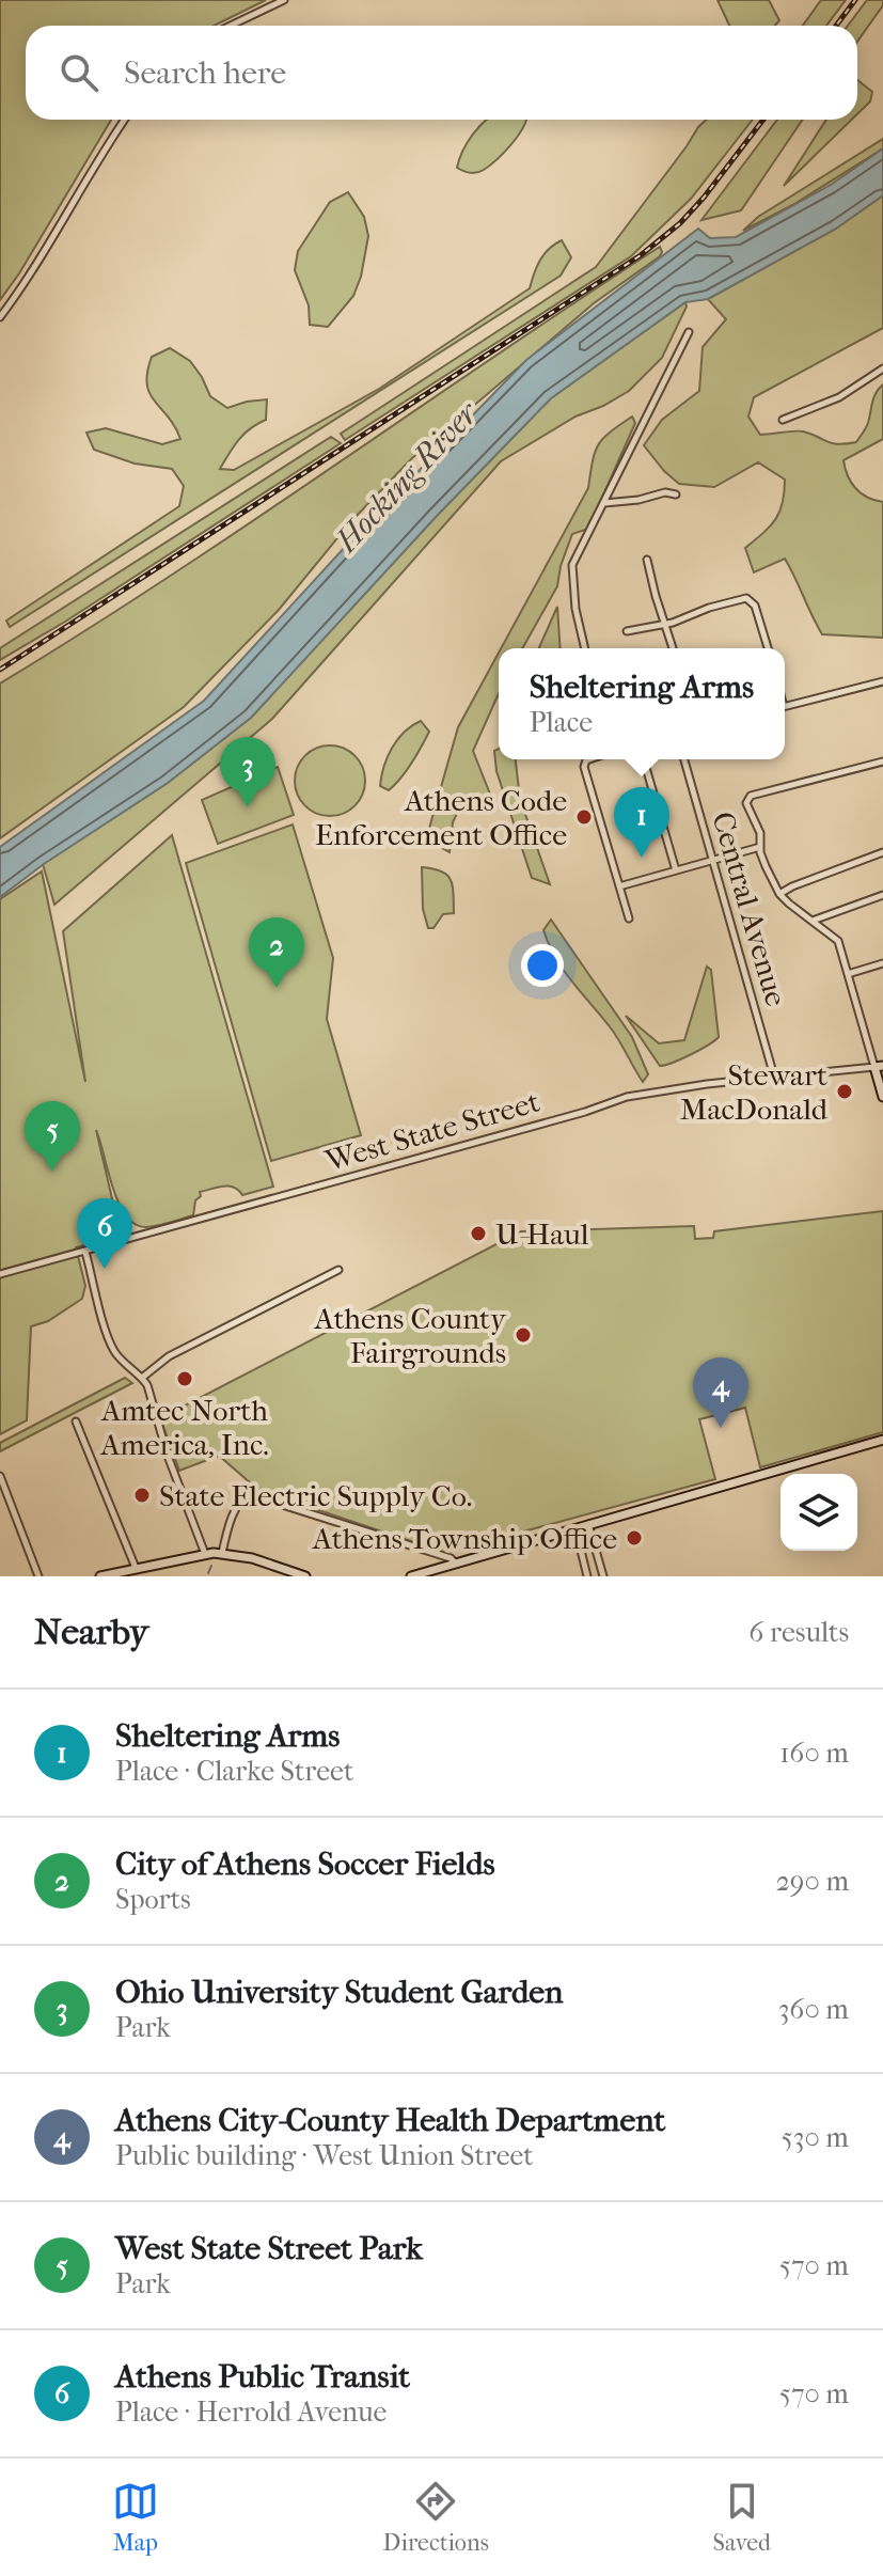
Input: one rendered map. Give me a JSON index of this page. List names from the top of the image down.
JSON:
{
  "streets": {
    "street": ["Central Avenue", "West State Street"]
  },
  "crossings": [
    ["Central Avenue", "West State Street"]
  ],
  "water": ["Hocking River"],
  "places": [
    "Athens Code Enforcement Office",
    "Stewart MacDonald",
    "U-Haul",
    "Athens County Fairgrounds",
    "Amtec North America, Inc.",
    "State Electric Supply Co.",
    "Athens Township Office"
  ],
  "page": {
    "search": "Search here",
    "popup": ["Sheltering Arms", "Place"],
    "pins": [
      "3",
      "1",
      "2",
      "5",
      "6",
      "4"
    ],
    "heading": ["Nearby", "6 results"],
    "list": [
      {
        "mark": "1",
        "name": "Sheltering Arms",
        "note": "Place · Clarke Street",
        "value": "160 m"
      },
      {
        "mark": "2",
        "name": "City of Athens Soccer Fields",
        "note": "Sports",
        "value": "290 m"
      },
      {
        "mark": "3",
        "name": "Ohio University Student Garden",
        "note": "Park",
        "value": "360 m"
      },
      {
        "mark": "4",
        "name": "Athens City-County Health Department",
        "note": "Public building · West Union Street",
        "value": "530 m"
      },
      {
        "mark": "5",
        "name": "West State Street Park",
        "note": "Park",
        "value": "570 m"
      },
      {
        "mark": "6",
        "name": "Athens Public Transit",
        "note": "Place · Herrold Avenue",
        "value": "570 m"
      }
    ],
    "nav": ["Map", "Directions", "Saved"]
  }
}
